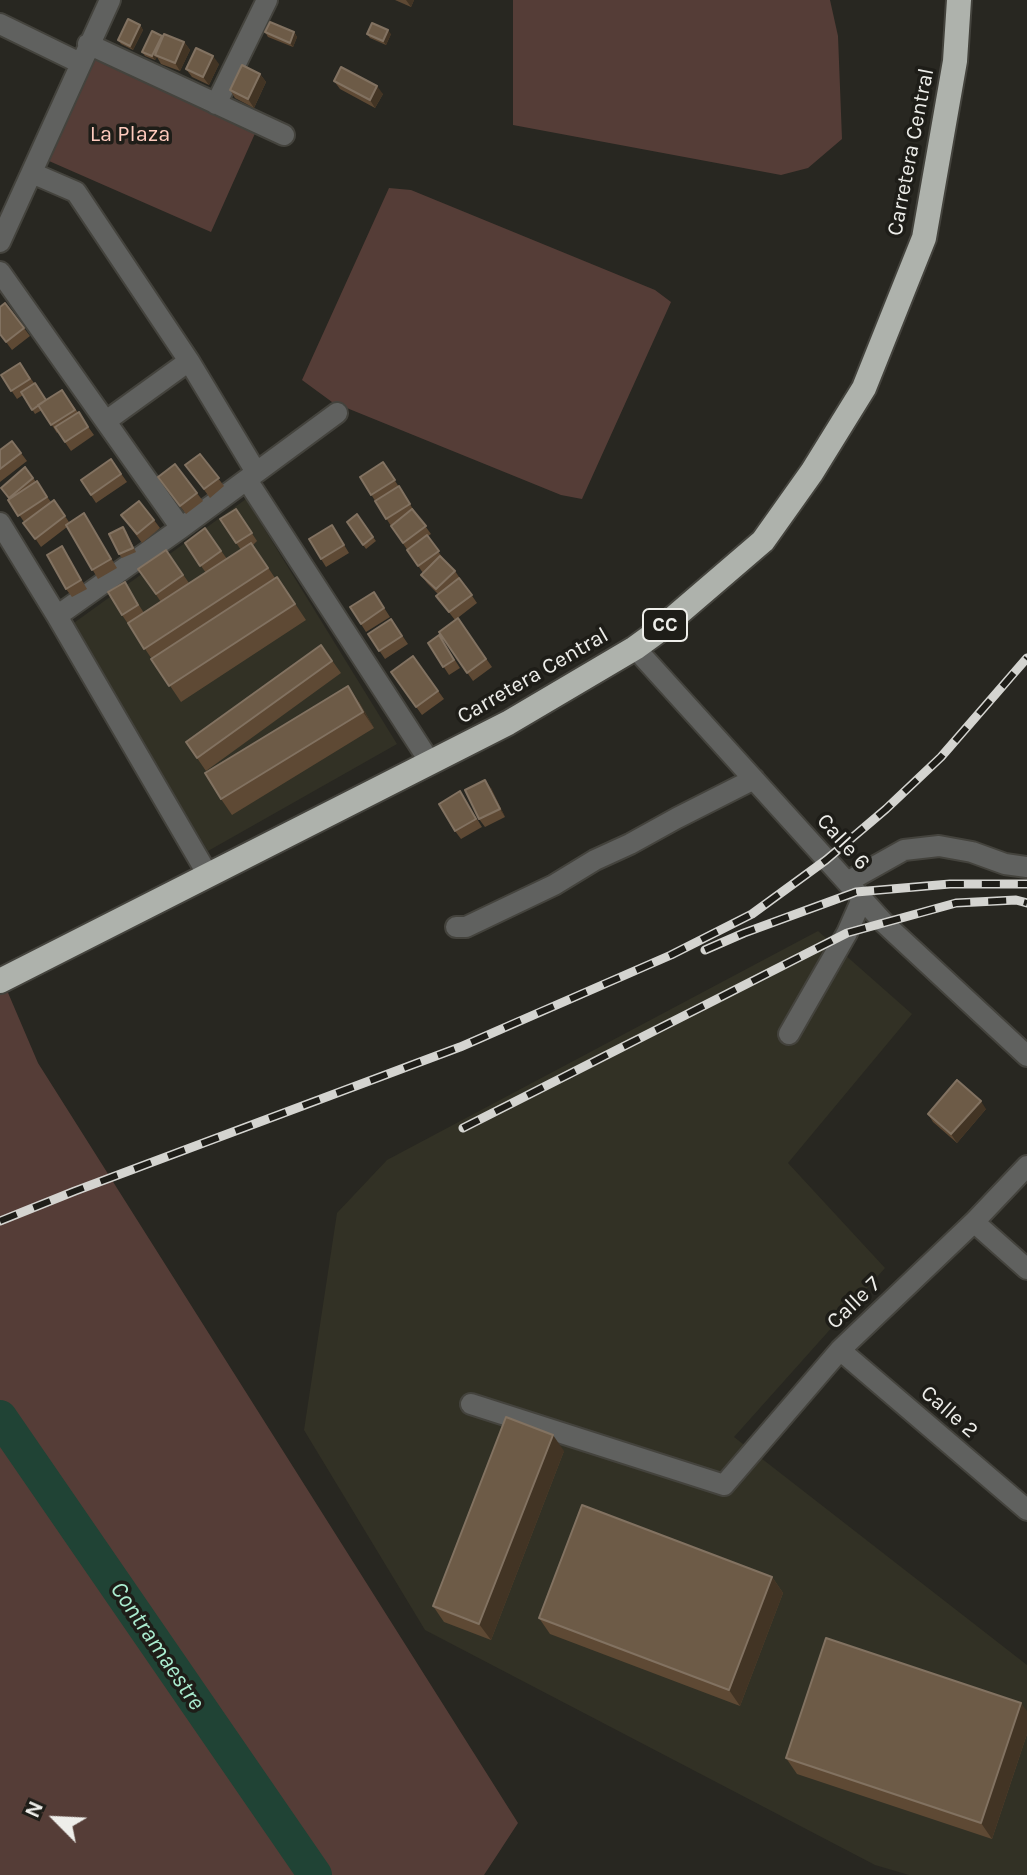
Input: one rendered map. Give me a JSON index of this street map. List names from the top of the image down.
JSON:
{
  "streets": {
    "highway": ["Carretera Central", "CC"],
    "street": ["Calle 6", "Calle 7", "Calle 2"]
  },
  "crossings": [
    ["Carretera Central", "Calle 6"],
    ["Calle 7", "Calle 2"]
  ],
  "water": ["Contramaestre"],
  "parks": ["La Plaza"],
  "north": "top left"
}
